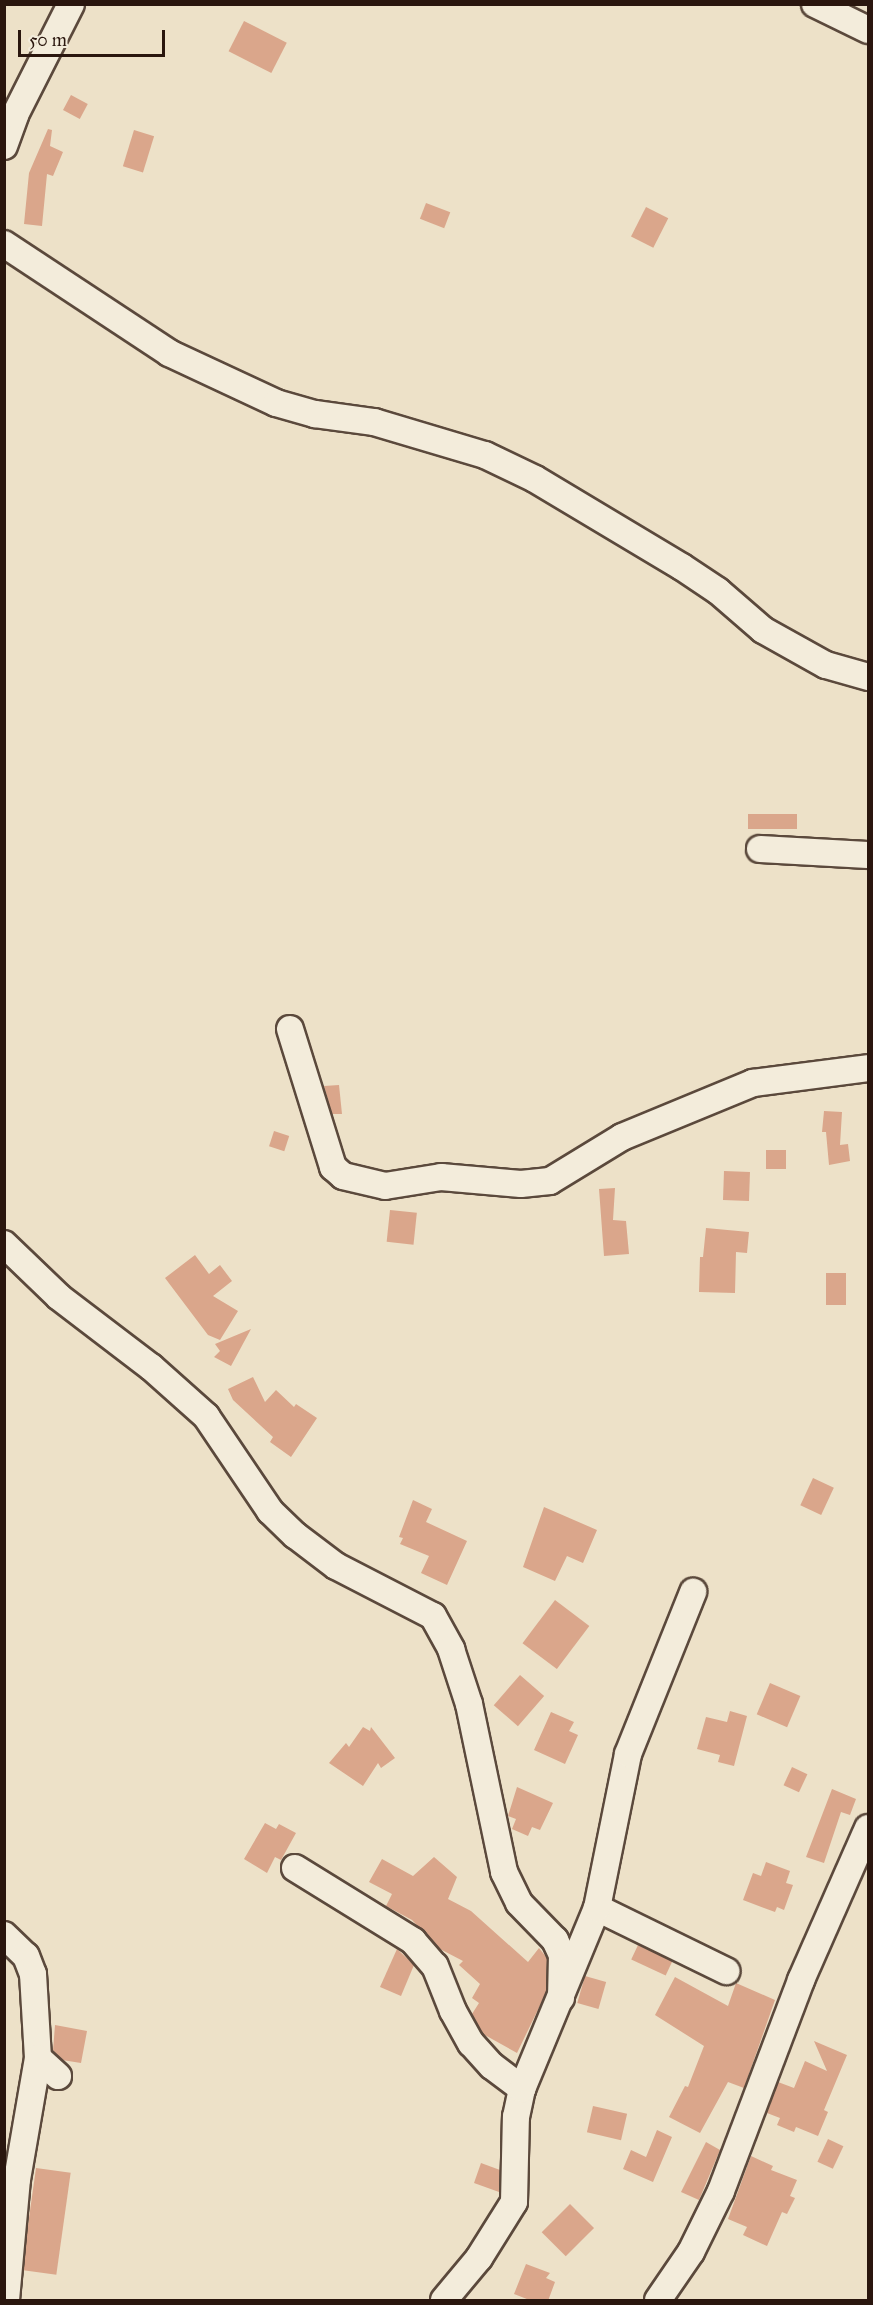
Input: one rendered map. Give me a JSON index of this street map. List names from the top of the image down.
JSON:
{
  "scale_bar": "50 m"
}
